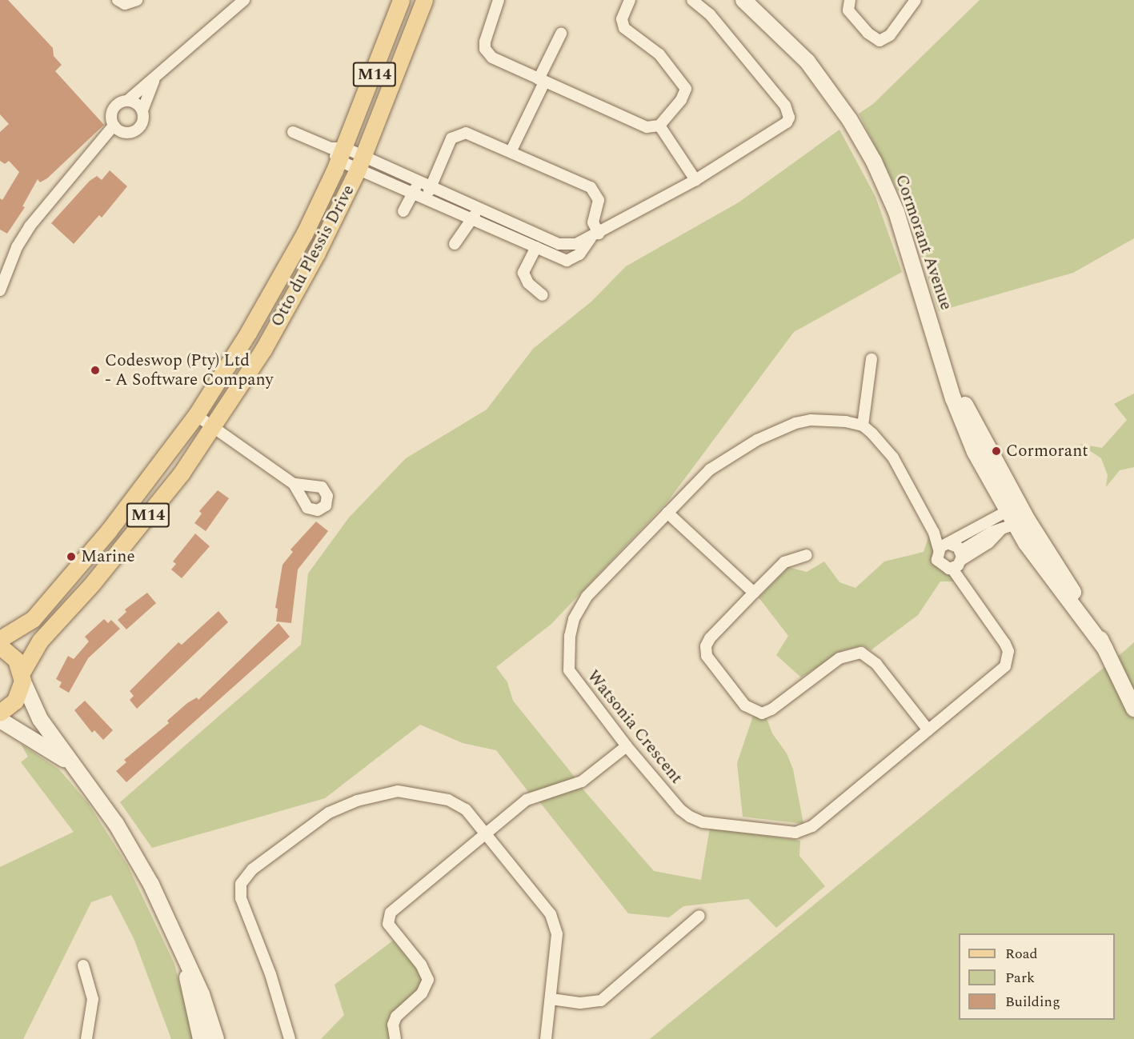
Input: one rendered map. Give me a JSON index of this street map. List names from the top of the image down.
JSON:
{
  "streets": {
    "main road": ["M14", "Otto du Plessis Drive"],
    "street": ["Cormorant Avenue", "Watsonia Crescent"]
  },
  "places": ["Codeswop (Pty) Ltd - A Software Company", "Cormorant", "Marine"],
  "legend": ["Road", "Park", "Building"]
}
